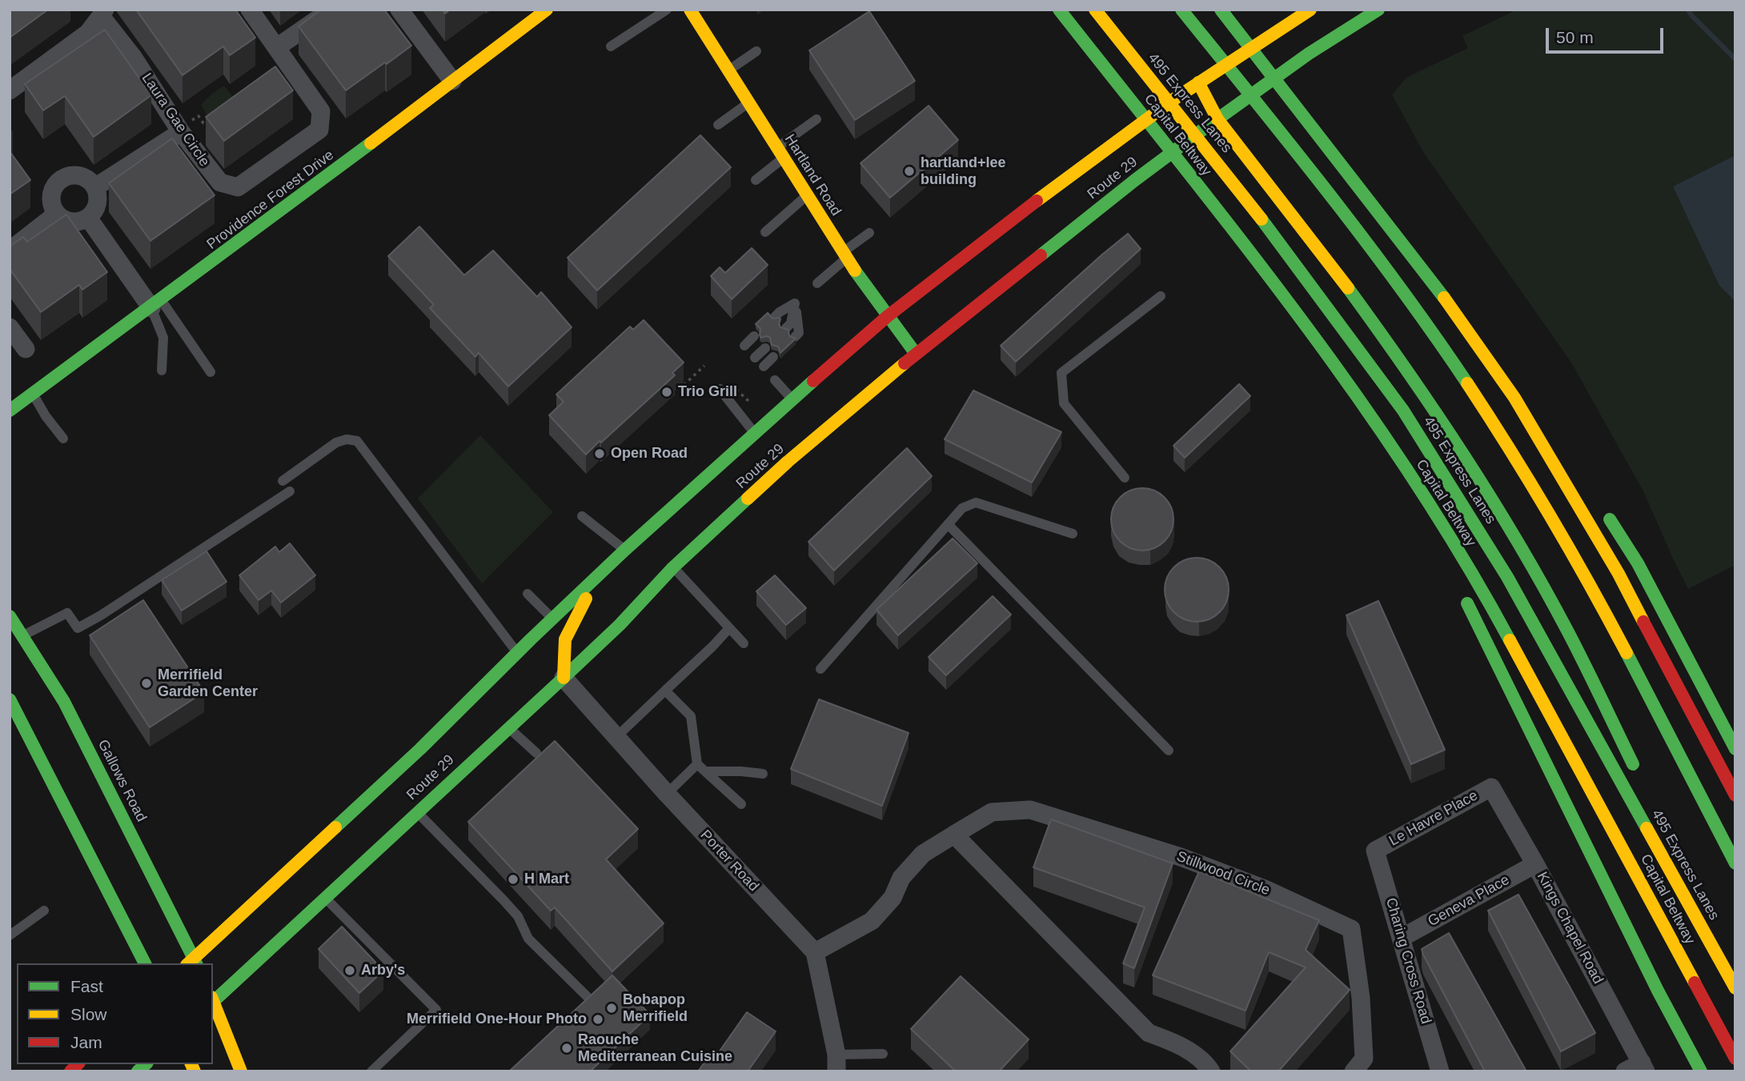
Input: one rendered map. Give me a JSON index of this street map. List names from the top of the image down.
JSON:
{
  "streets": {
    "main road": [
      "495 Express Lanes",
      "Capital Beltway",
      "Hartland Road",
      "Route 29",
      "Providence Forest Drive",
      "Gallows Road"
    ],
    "street": [
      "Laura Gae Circle",
      "Le Havre Place",
      "Porter Road",
      "Stillwood Circle",
      "Geneva Place",
      "Kings Chapel Road",
      "Charing Cross Road"
    ]
  },
  "crossings": [
    ["Hartland Road", "Route 29"],
    ["Route 29", "Gallows Road"],
    ["Route 29", "Porter Road"],
    ["Le Havre Place", "Kings Chapel Road"],
    ["Le Havre Place", "Charing Cross Road"],
    ["Porter Road", "Stillwood Circle"],
    ["Geneva Place", "Kings Chapel Road"],
    ["Geneva Place", "Charing Cross Road"]
  ],
  "places": [
    "hartland+lee building",
    "Trio Grill",
    "Open Road",
    "Merrifield Garden Center",
    "H Mart",
    "Arby's",
    "Bobapop Merrifield",
    "Merrifield One-Hour Photo",
    "Raouche Mediterranean Cuisine"
  ],
  "legend": ["Fast", "Slow", "Jam"],
  "scale_bar": "50 m"
}
